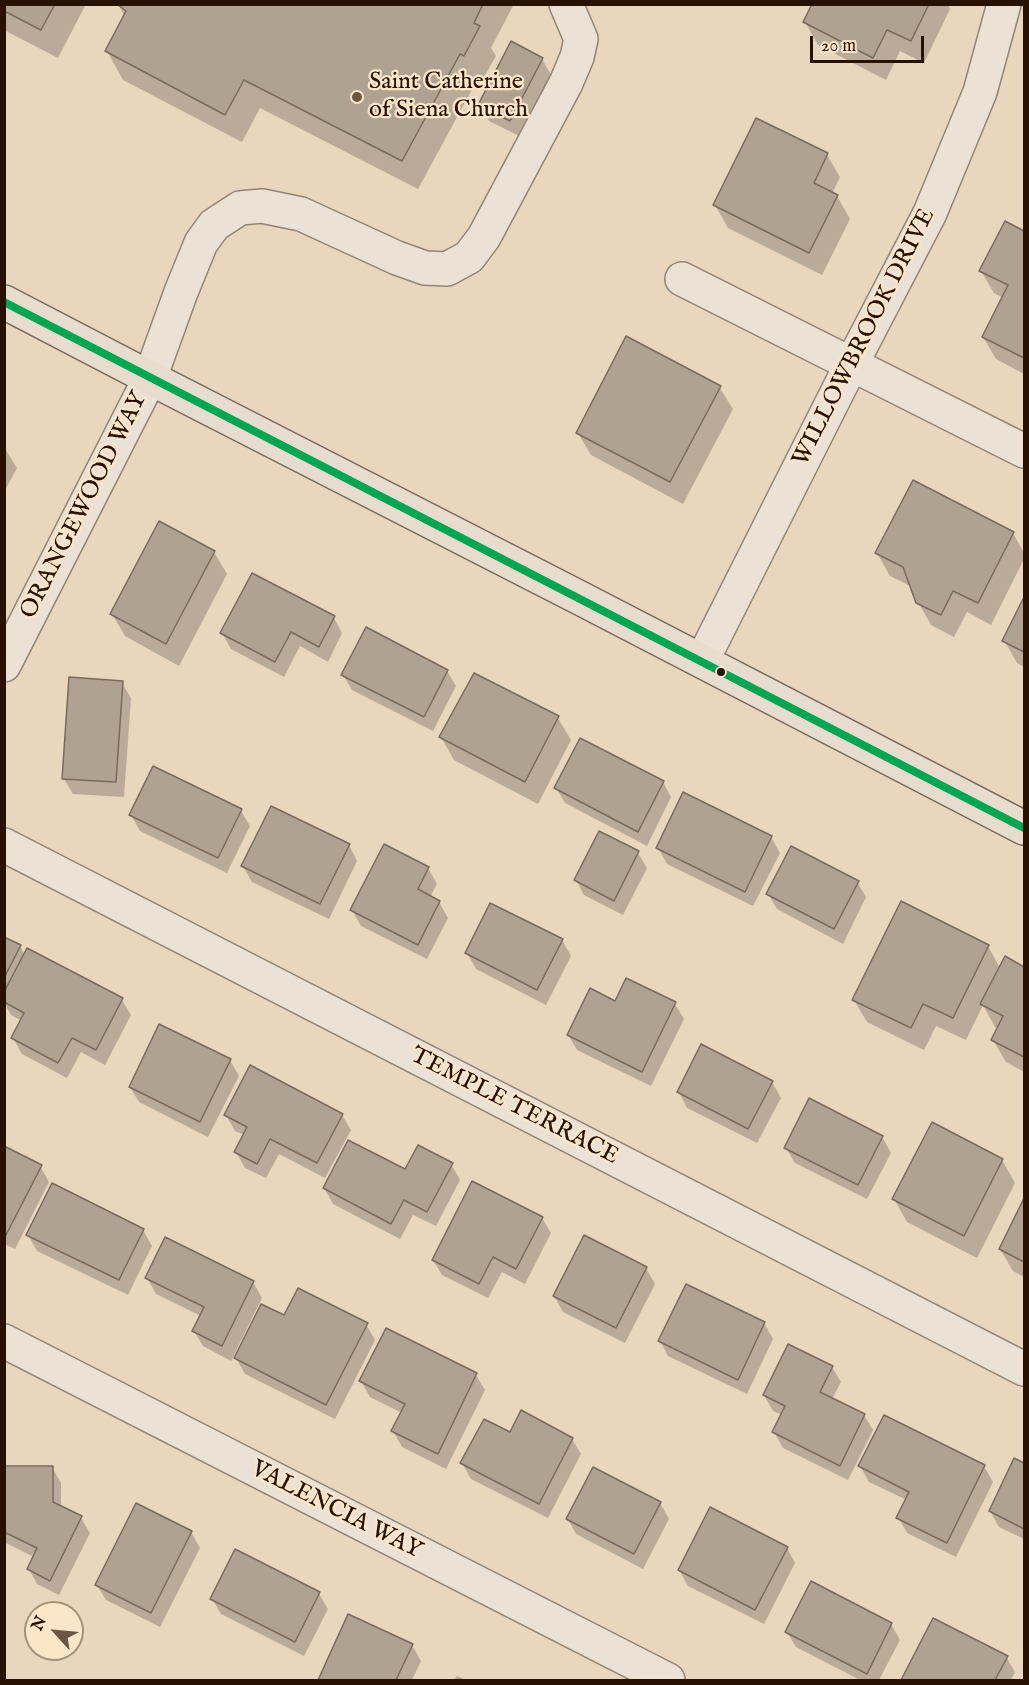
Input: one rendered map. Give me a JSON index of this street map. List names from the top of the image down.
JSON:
{
  "streets": {
    "street": [
      "WILLOWBROOK DRIVE",
      "ORANGEWOOD WAY",
      "TEMPLE TERRACE",
      "VALENCIA WAY"
    ]
  },
  "places": ["Saint Catherine of Siena Church"],
  "scale_bar": "20 m",
  "north": "top left"
}
